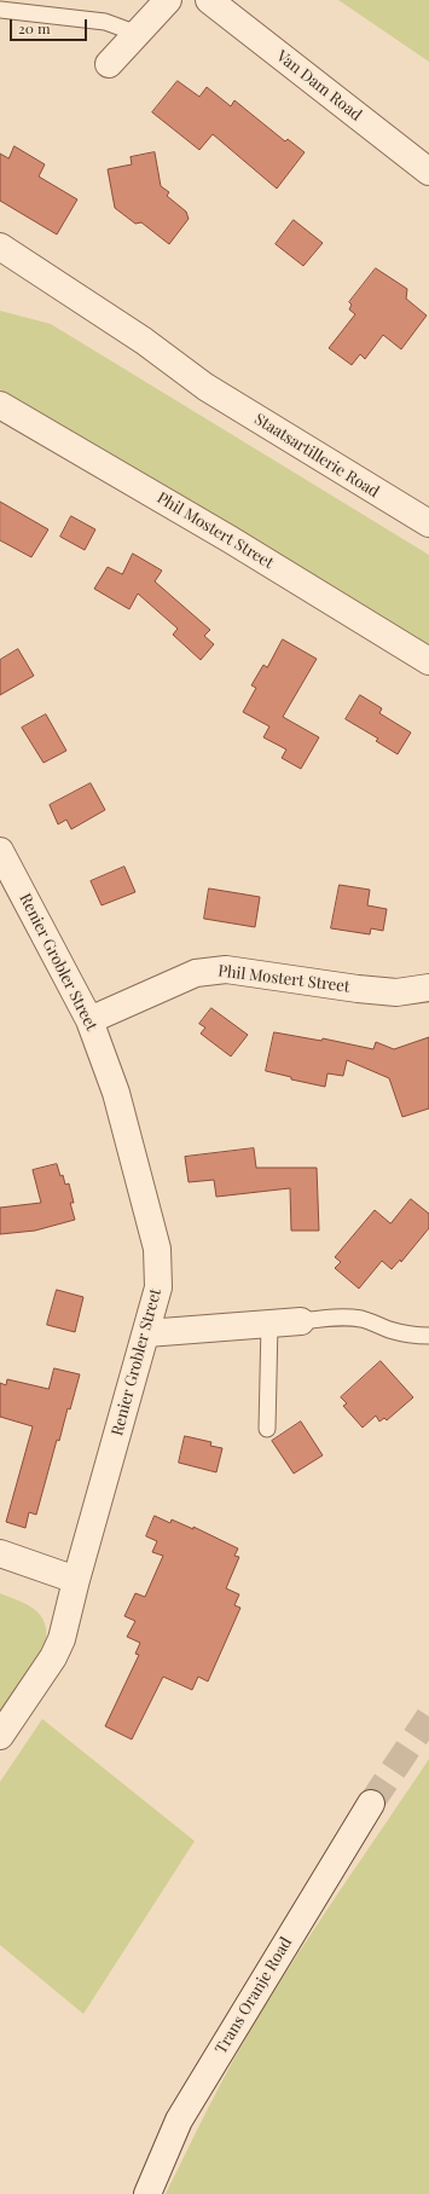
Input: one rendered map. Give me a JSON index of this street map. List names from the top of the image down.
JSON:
{
  "streets": {
    "street": [
      "Van Dam Road",
      "Staatsartillerie Road",
      "Phil Mostert Street",
      "Renier Grobler Street",
      "Trans Oranje Road"
    ]
  },
  "crossings": [
    ["Phil Mostert Street", "Renier Grobler Street"]
  ],
  "scale_bar": "20 m"
}
